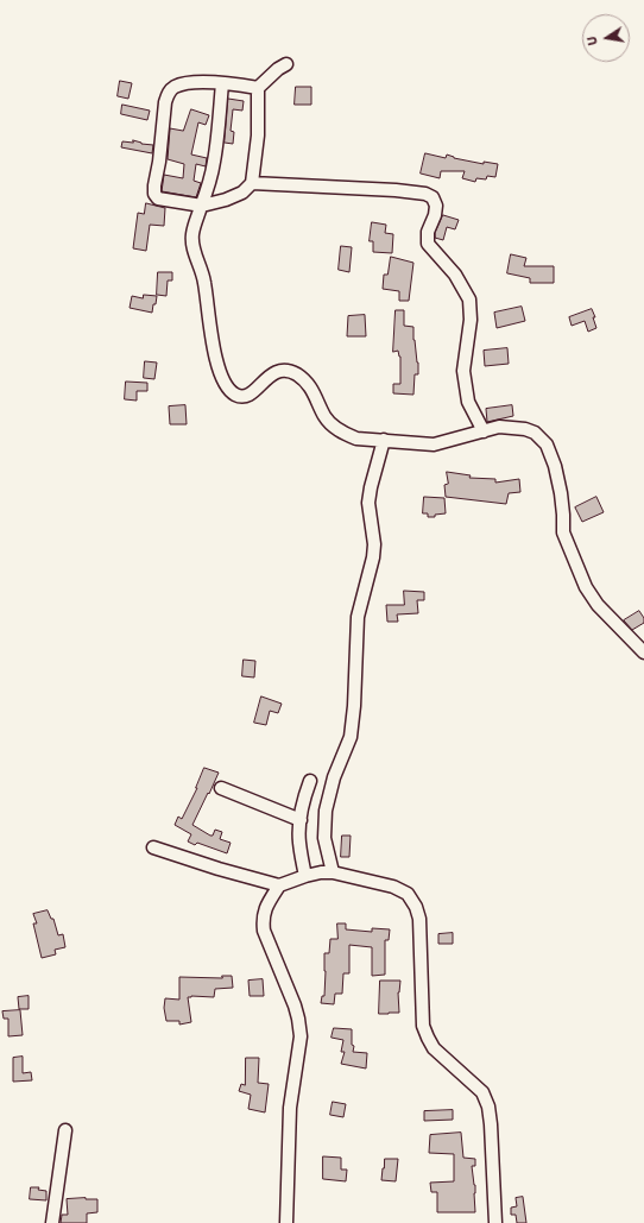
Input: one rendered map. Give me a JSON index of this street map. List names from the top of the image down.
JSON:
{
  "north": "left"
}
